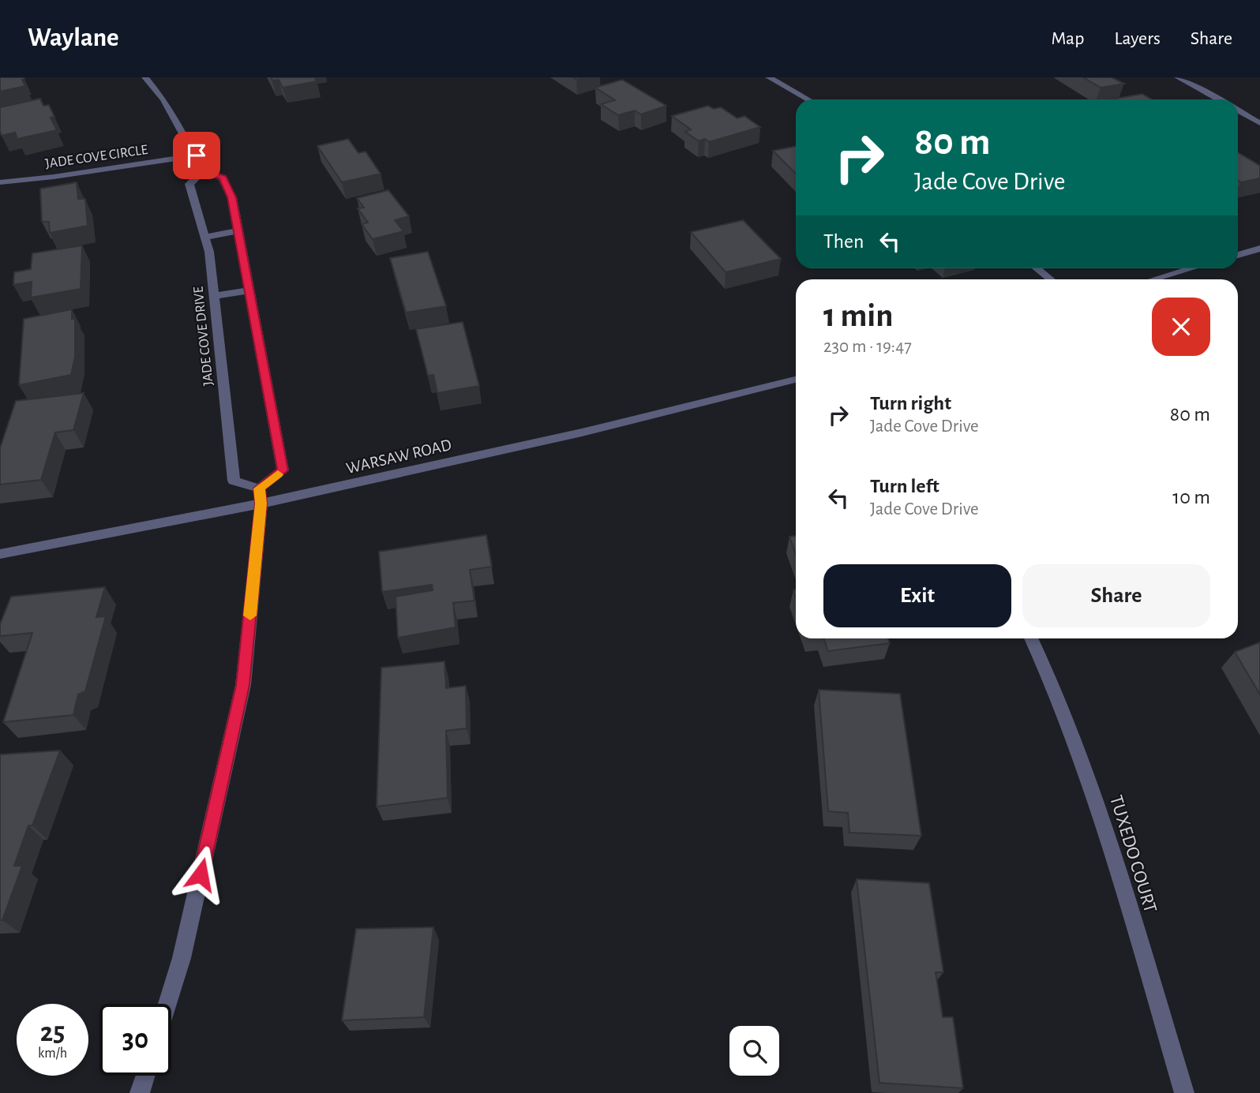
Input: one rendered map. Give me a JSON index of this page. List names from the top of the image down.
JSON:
{
  "streets": {
    "street": [
      "JADE COVE CIRCLE",
      "JADE COVE DRIVE",
      "WARSAW ROAD",
      "TUXEDO COURT"
    ]
  },
  "crossings": [
    ["JADE COVE DRIVE", "WARSAW ROAD"]
  ],
  "page": {
    "header": "Waylane",
    "nav": ["Map", "Layers", "Share"],
    "turn": ["80 m", "Jade Cove Drive"],
    "then": "Then",
    "heading": ["1 min", "230 m · 19:47"],
    "list": [
      {
        "name": "Turn right",
        "note": "Jade Cove Drive",
        "value": "80 m"
      },
      {
        "name": "Turn left",
        "note": "Jade Cove Drive",
        "value": "10 m"
      }
    ],
    "buttons": ["Exit", "Share"],
    "speed": "25 km/h",
    "limit": "30"
  }
}
